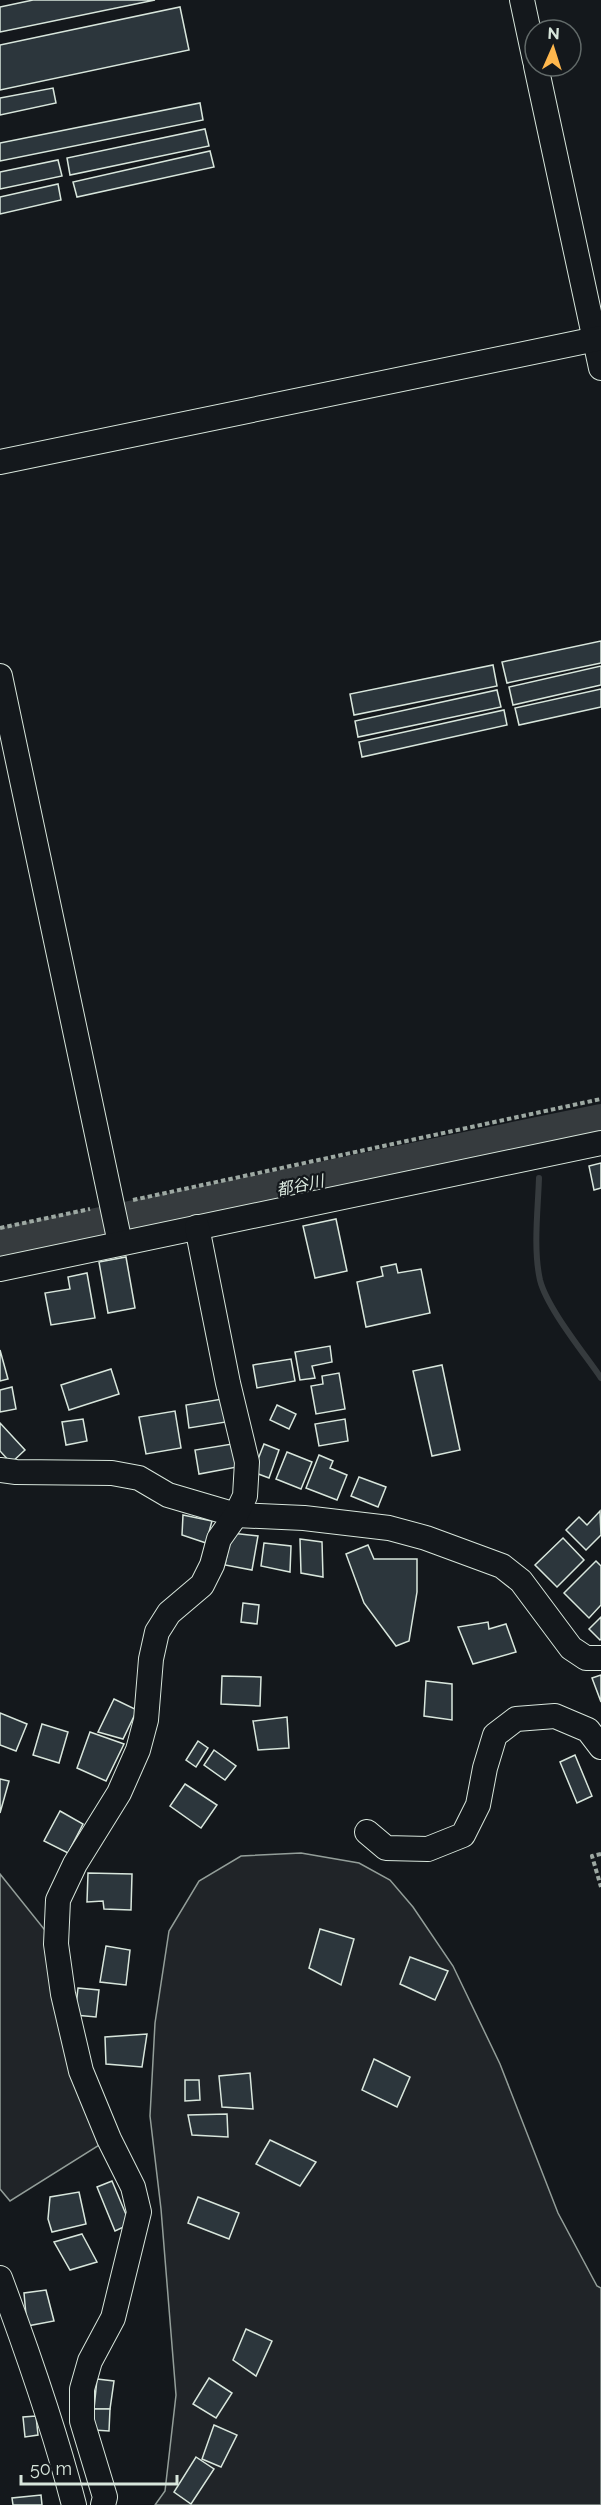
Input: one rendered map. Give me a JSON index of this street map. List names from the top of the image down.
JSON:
{
  "water": ["都谷川"],
  "scale_bar": "50 m",
  "north": "top"
}
